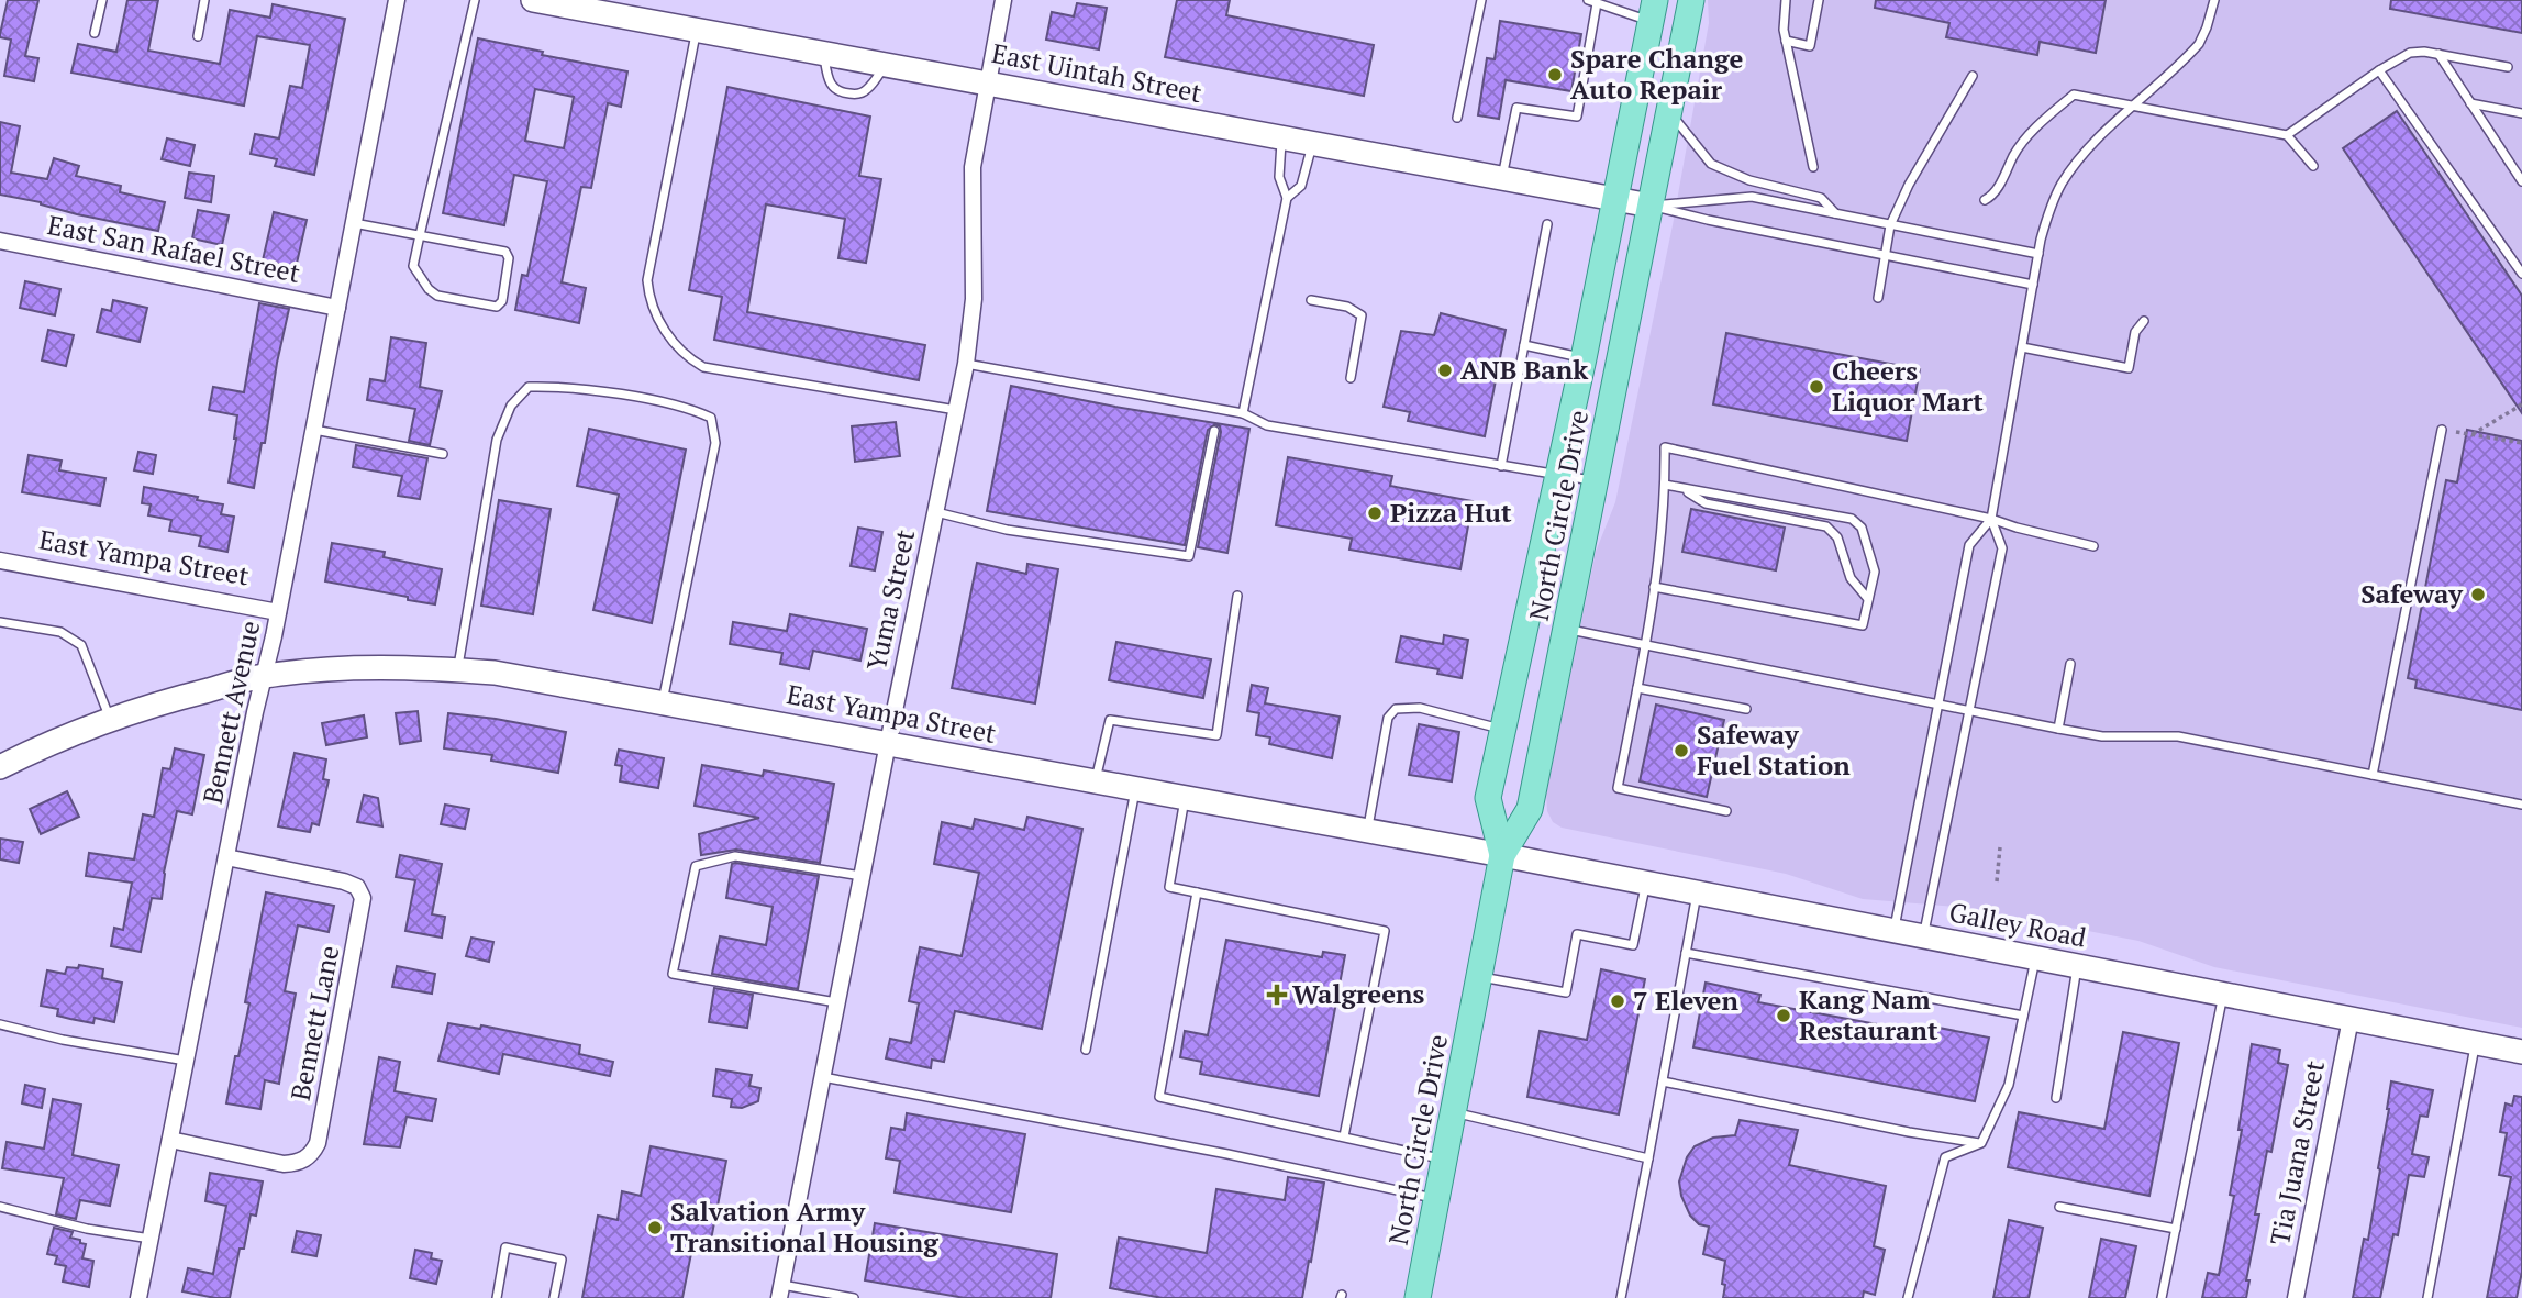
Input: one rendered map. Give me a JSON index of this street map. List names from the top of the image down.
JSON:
{
  "streets": {
    "main road": [
      "East Uintah Street",
      "North Circle Drive",
      "East Yampa Street",
      "Galley Road"
    ],
    "street": [
      "East San Rafael Street",
      "Yuma Street",
      "Bennett Avenue",
      "Bennett Lane",
      "Tia Juana Street"
    ]
  },
  "crossings": [
    ["East Uintah Street", "North Circle Drive"],
    ["East Uintah Street", "Yuma Street"],
    ["East San Rafael Street", "Bennett Avenue"],
    ["North Circle Drive", "East Yampa Street"],
    ["North Circle Drive", "Galley Road"],
    ["East Yampa Street", "Yuma Street"],
    ["East Yampa Street", "Bennett Avenue"],
    ["East Yampa Street", "Galley Road"],
    ["Bennett Avenue", "Bennett Lane"],
    ["Galley Road", "Tia Juana Street"]
  ],
  "places": {
    "other": [
      "Spare Change Auto Repair",
      "ANB Bank",
      "Cheers Liquor Mart",
      "Pizza Hut",
      "Safeway",
      "Safeway Fuel Station",
      "7 Eleven",
      "Kang Nam Restaurant",
      "Salvation Army Transitional Housing"
    ],
    "health": ["Walgreens"]
  }
}
